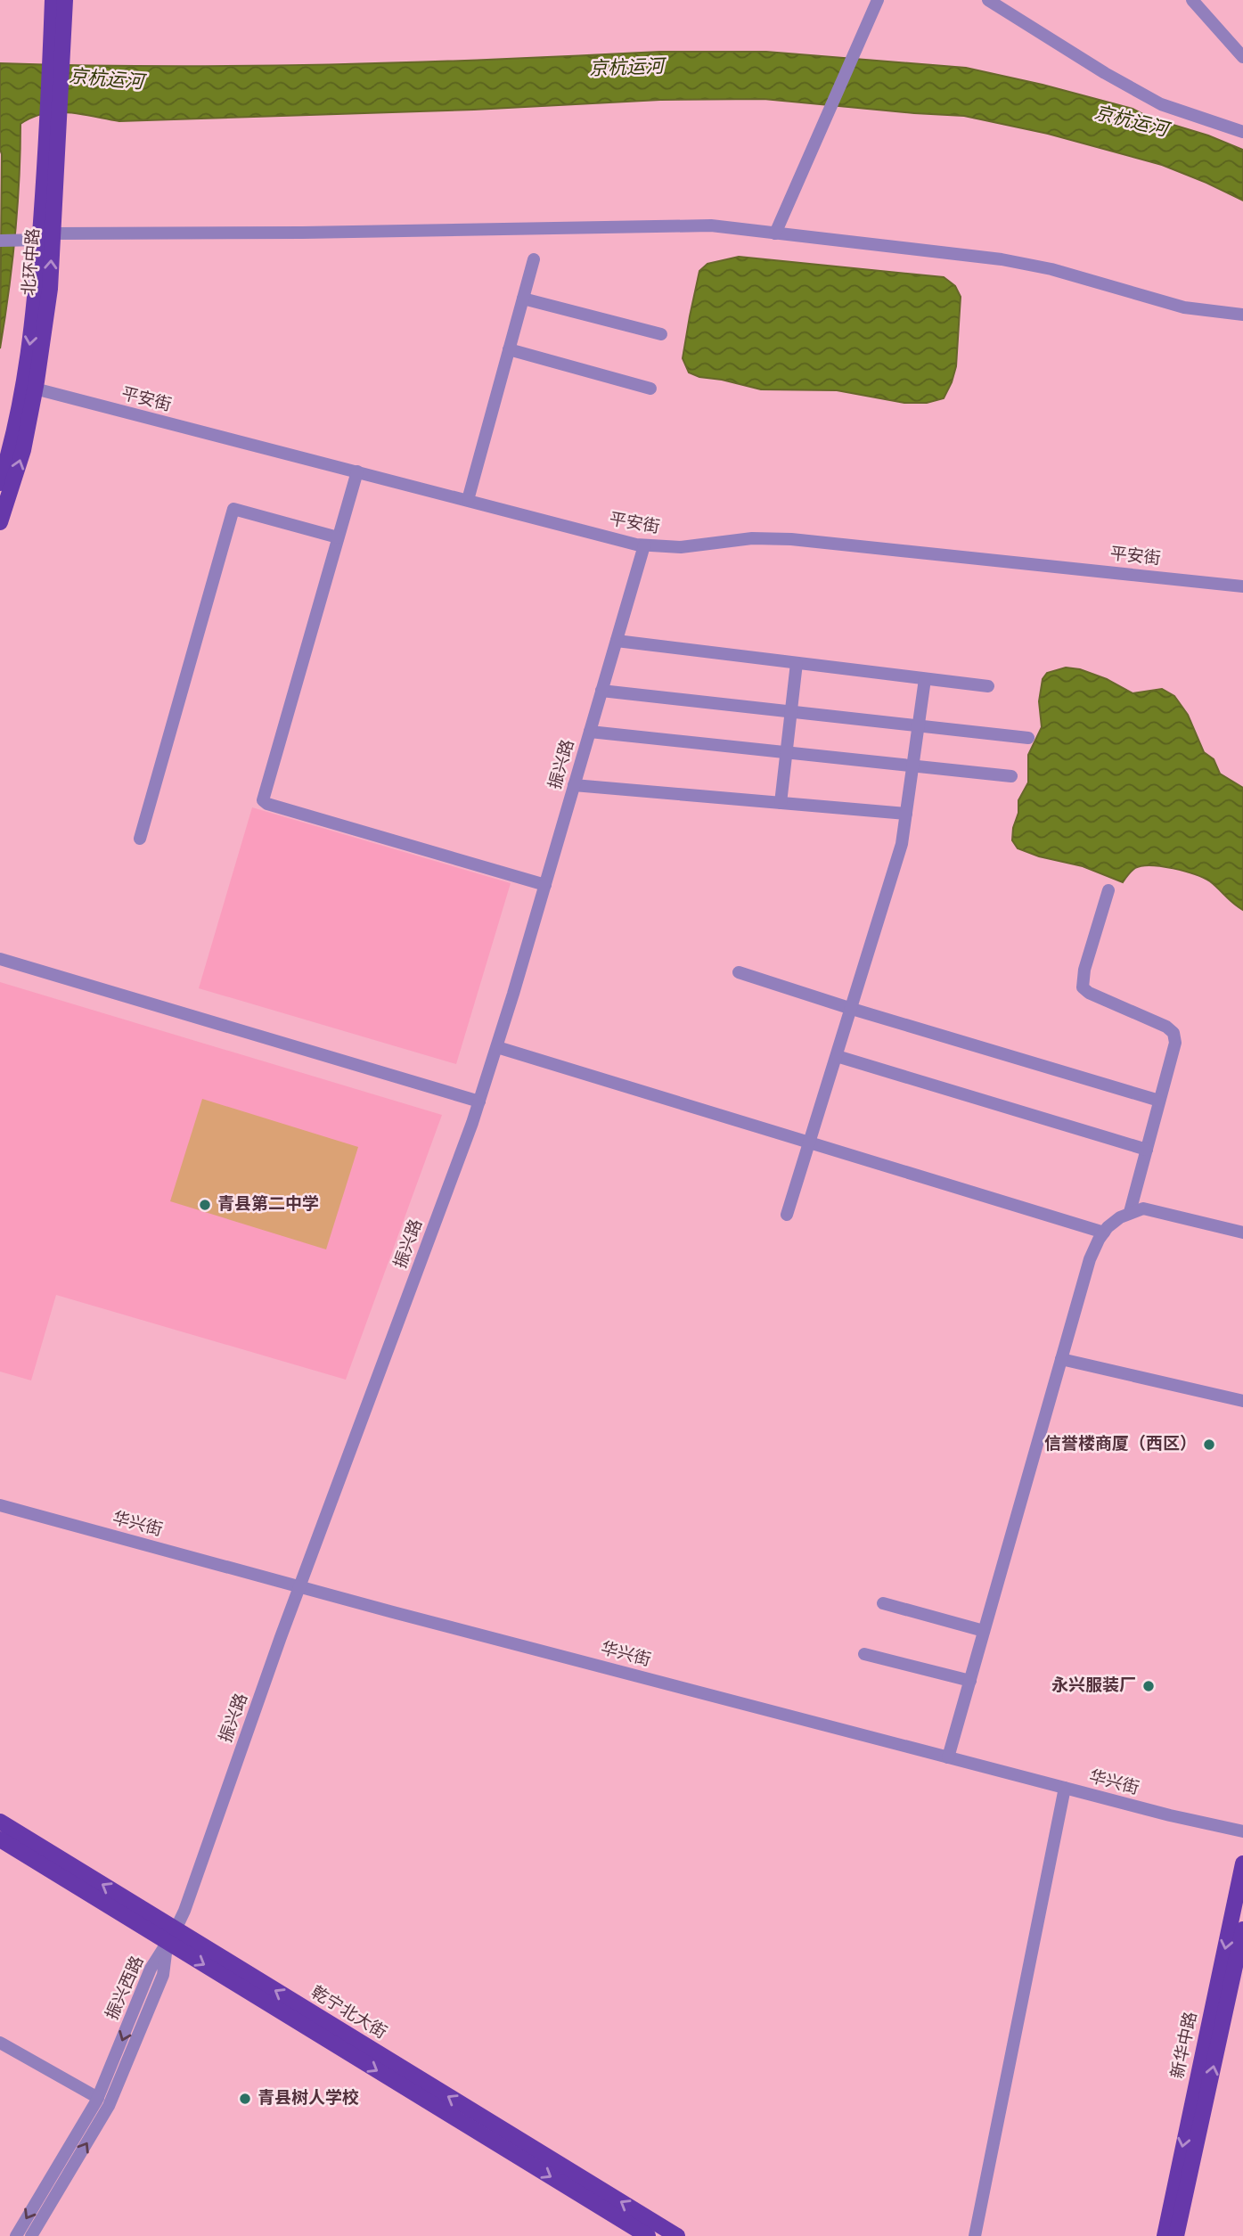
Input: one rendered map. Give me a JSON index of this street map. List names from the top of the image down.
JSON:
{
  "streets": {
    "main road": ["北环中路", "乾宁北大街", "新华中路"],
    "street": [
      "平安街",
      "振兴路",
      "华兴街",
      "振兴西路"
    ]
  },
  "crossings": [
    ["北环中路", "平安街"],
    ["平安街", "振兴路"],
    ["振兴路", "华兴街"],
    ["振兴路", "振兴西路"],
    ["振兴路", "乾宁北大街"],
    ["振兴西路", "乾宁北大街"]
  ],
  "water": ["京杭运河"],
  "places": [
    "青县第二中学",
    "信誉楼商厦（西区）",
    "永兴服装厂",
    "青县树人学校"
  ]
}
